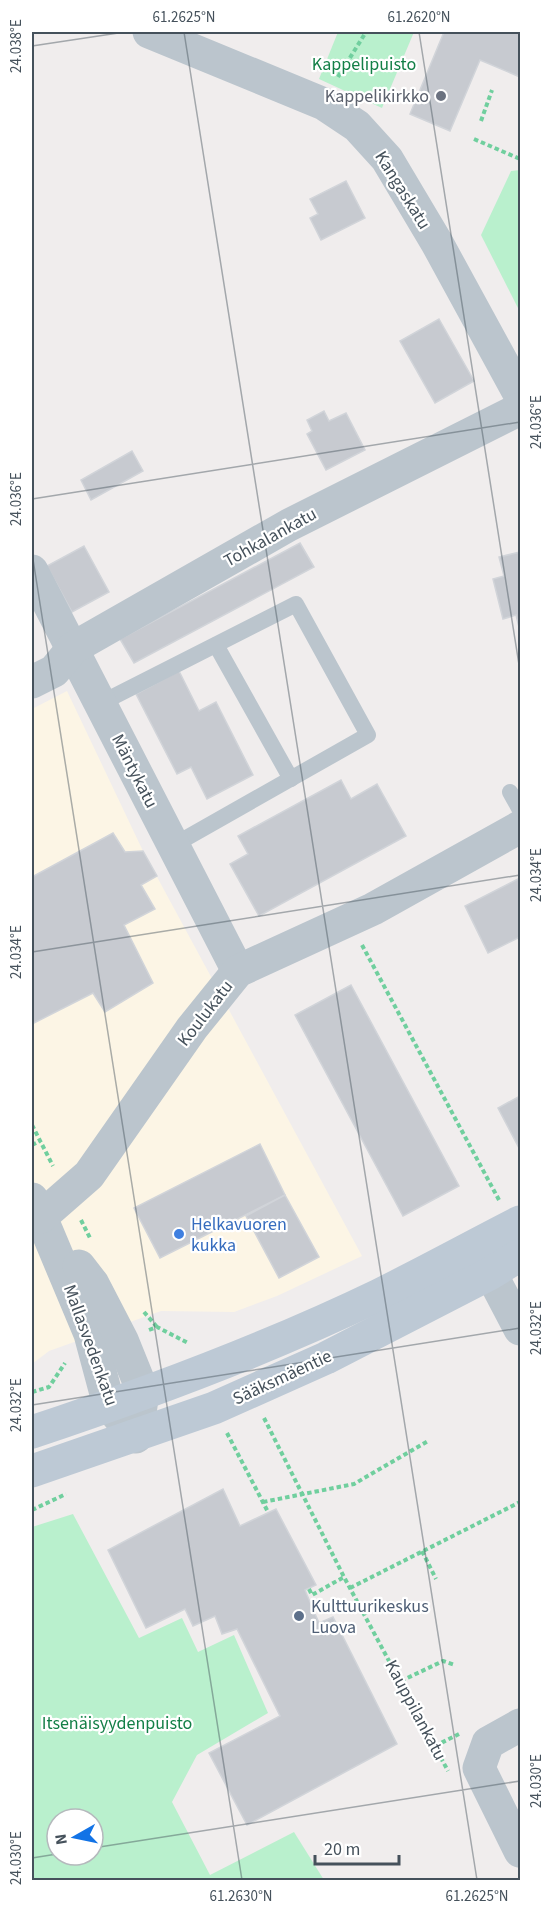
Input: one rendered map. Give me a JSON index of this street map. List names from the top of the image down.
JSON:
{
  "streets": {
    "main road": ["Sääksmäentie"],
    "street": [
      "Kangaskatu",
      "Tohkalankatu",
      "Mäntykatu",
      "Koulukatu",
      "Mallasvedenkatu"
    ],
    "path": ["Kauppilankatu"]
  },
  "crossings": [
    ["Tohkalankatu", "Mäntykatu"],
    ["Mäntykatu", "Koulukatu"],
    ["Koulukatu", "Mallasvedenkatu"],
    ["Mallasvedenkatu", "Sääksmäentie"]
  ],
  "parks": ["Kappelipuisto", "Itsenäisyydenpuisto"],
  "places": ["Kappelikirkko", "Helkavuoren kukka", "Kulttuurikeskus Luova"],
  "scale_bar": "20 m",
  "north": "left",
  "coordinates": [
    "61.2625°N",
    "61.2620°N",
    "24.038°E",
    "24.036°E",
    "24.034°E",
    "24.032°E",
    "24.030°E",
    "61.2630°N"
  ]
}
